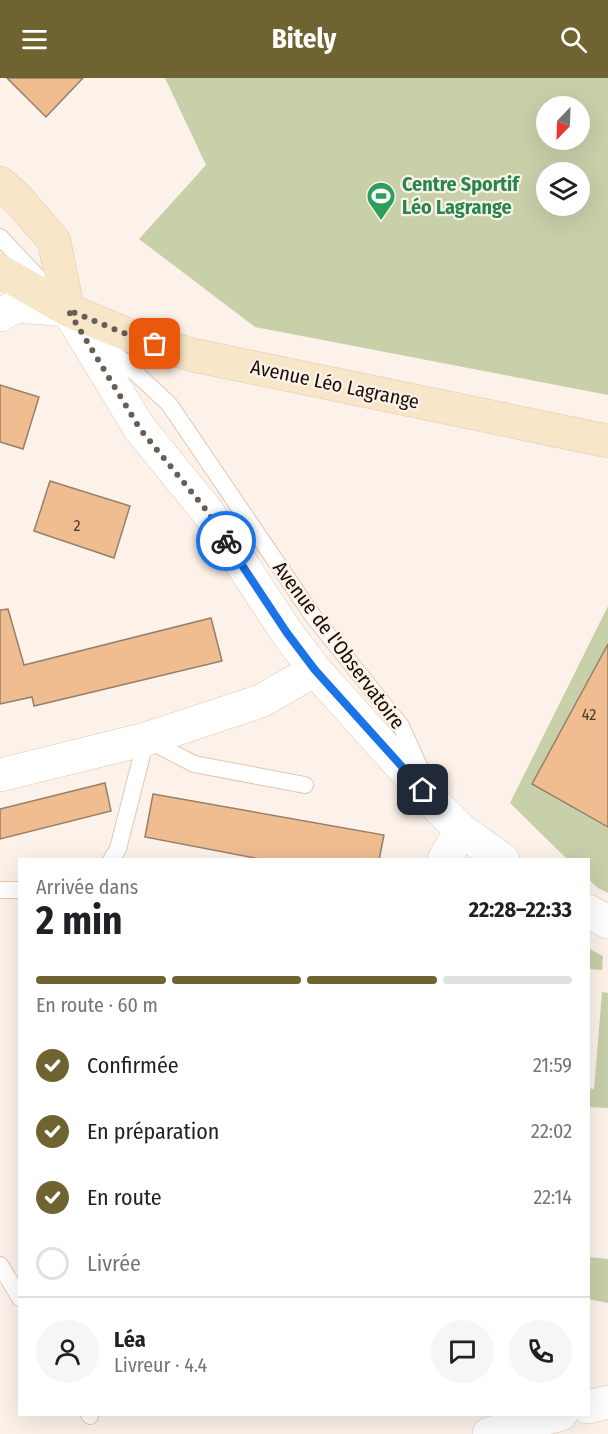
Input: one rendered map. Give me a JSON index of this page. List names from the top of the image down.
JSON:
{
  "streets": {
    "main road": ["Avenue Léo Lagrange"],
    "street": ["Avenue de l'Observatoire"]
  },
  "crossings": [
    ["Avenue Léo Lagrange", "Avenue de l'Observatoire"]
  ],
  "places": {
    "sports": ["Centre Sportif Léo Lagrange"]
  },
  "house_numbers": ["2", "42"],
  "north": "bottom left",
  "page": {
    "header": "Bitely",
    "heading": ["2 min", "Arrivée dans", "22:28–22:33"],
    "panel": ["Léa", "Livreur · 4.4"],
    "bar": "En route · 60 m",
    "list": [
      ["Confirmée", "21:59"],
      ["En préparation", "22:02"],
      ["En route", "22:14"],
      "Livrée"
    ]
  }
}
